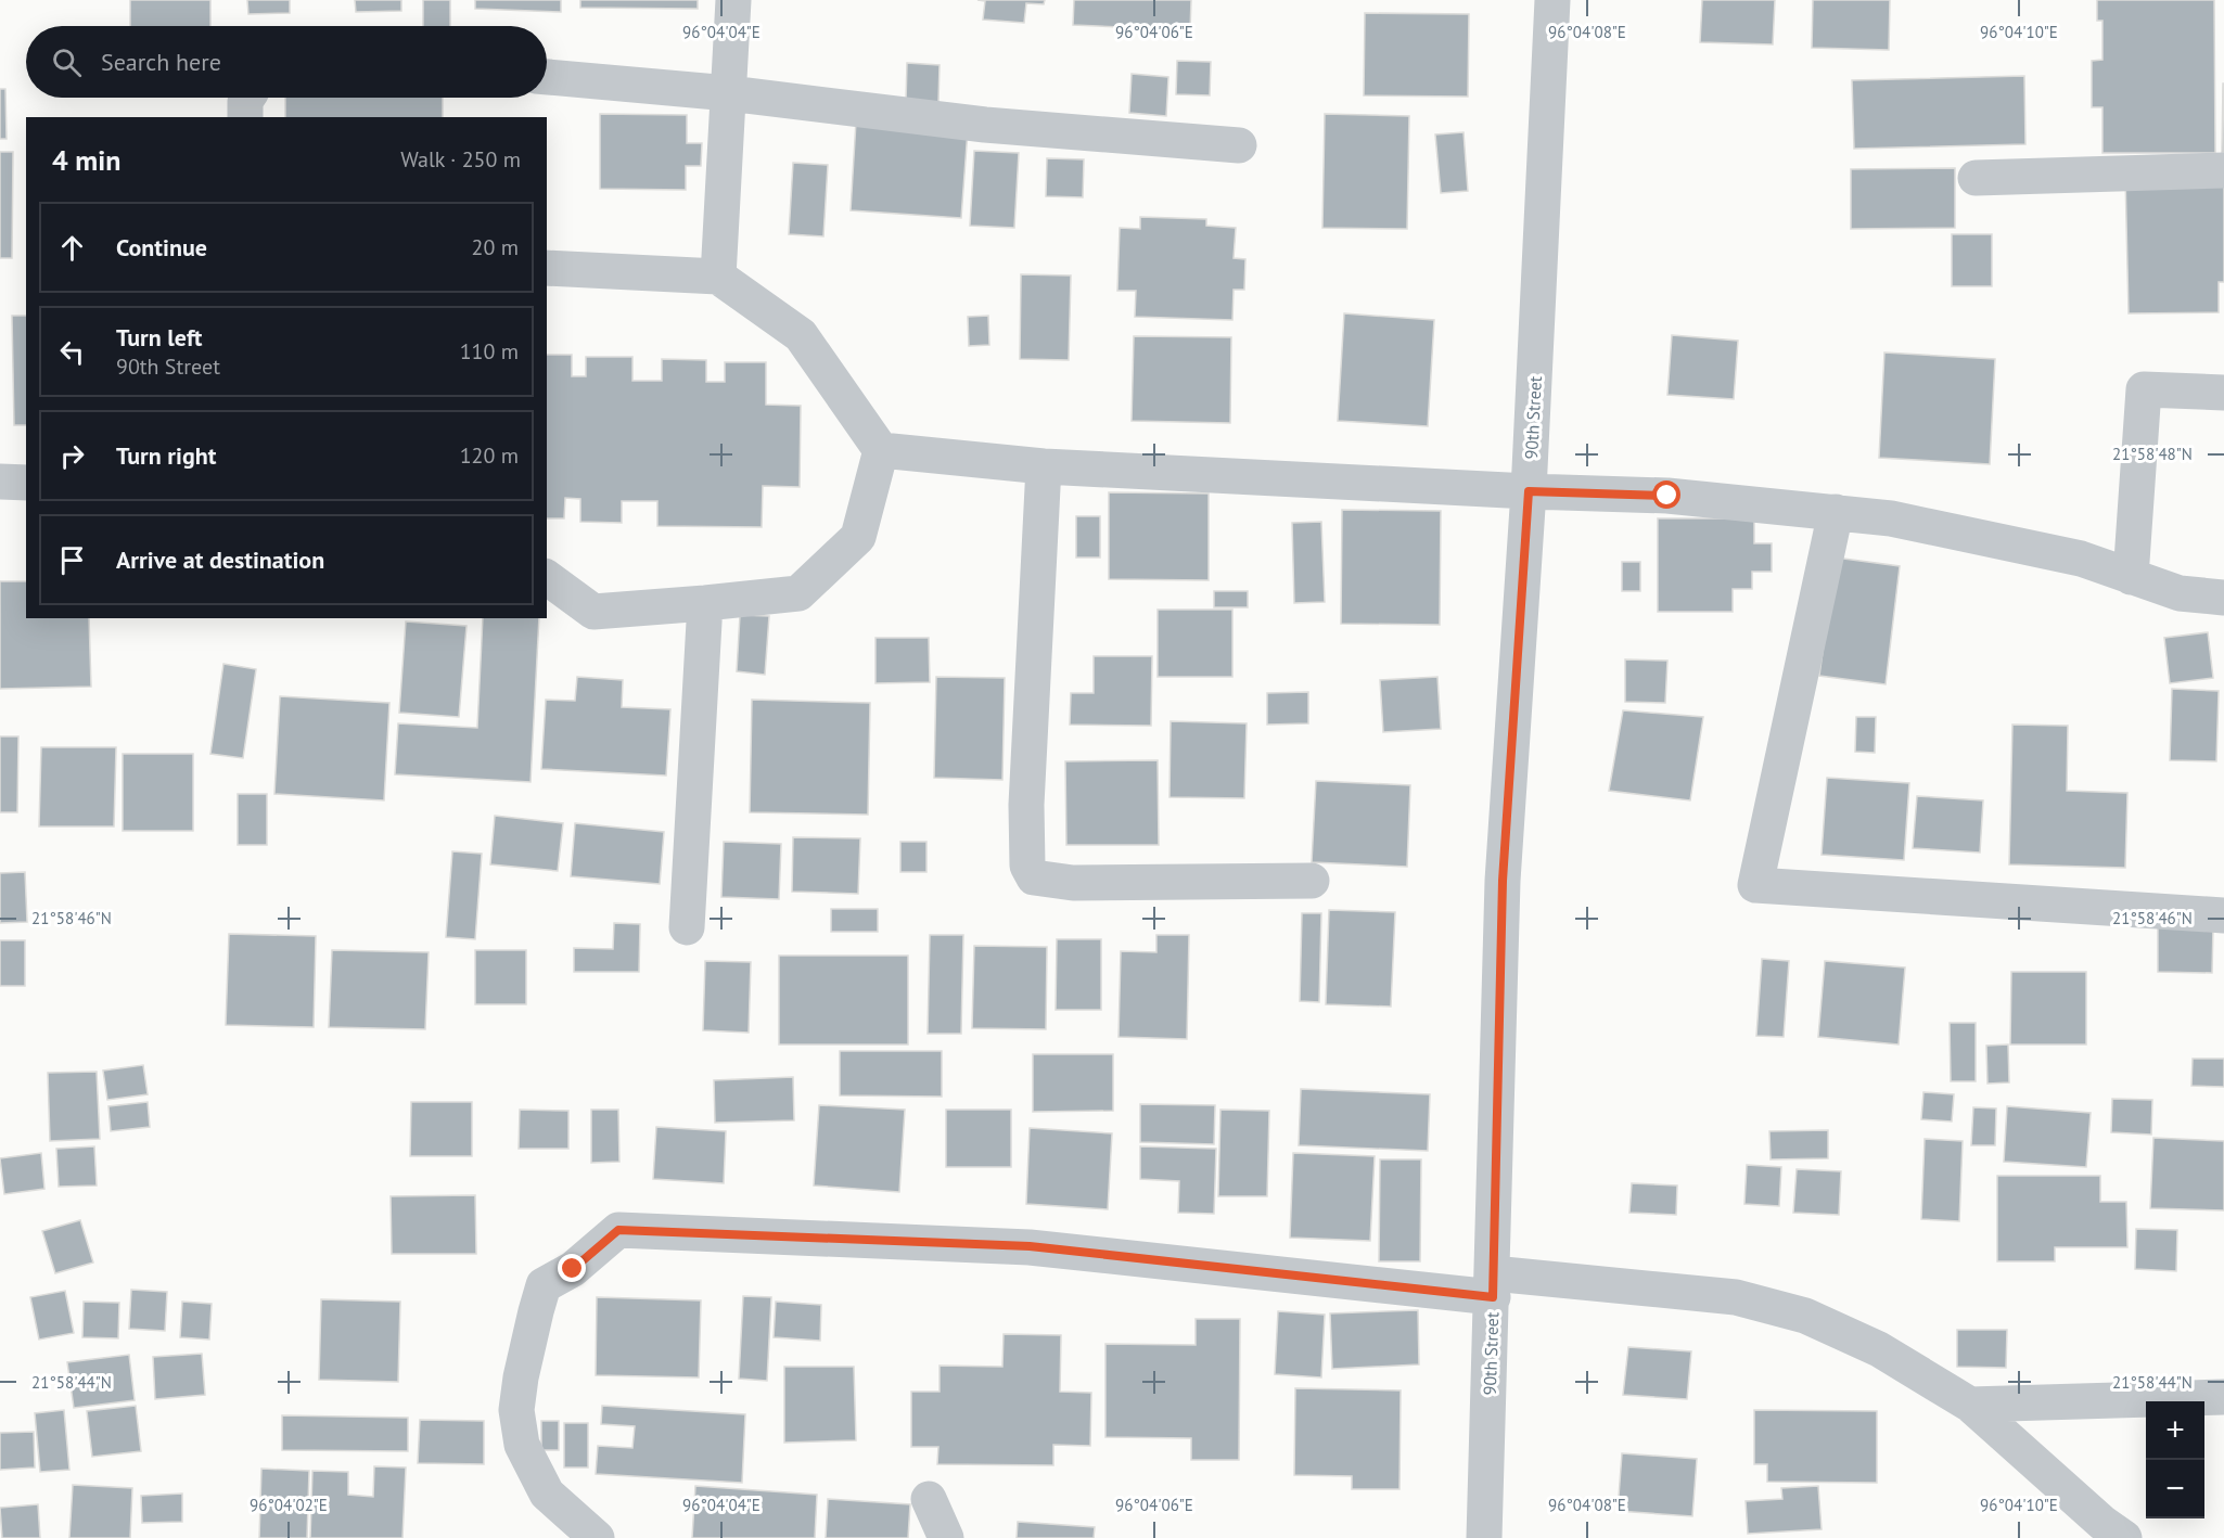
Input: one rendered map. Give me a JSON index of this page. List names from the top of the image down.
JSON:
{
  "streets": {
    "street": ["90th Street"]
  },
  "page": {
    "search": "Search here",
    "heading": ["4 min", "Walk · 250 m"],
    "list": [
      ["Continue", "20 m"],
      ["Turn left", "90th Street", "110 m"],
      ["Turn right", "120 m"],
      "Arrive at destination"
    ],
    "map_buttons": ["+", "−"]
  },
  "coordinates": [
    "96°04'04\"E",
    "96°04'06\"E",
    "96°04'08\"E",
    "96°04'10\"E",
    "21°58'48\"N",
    "21°58'46\"N",
    "21°58'44\"N",
    "96°04'02\"E"
  ]
}
